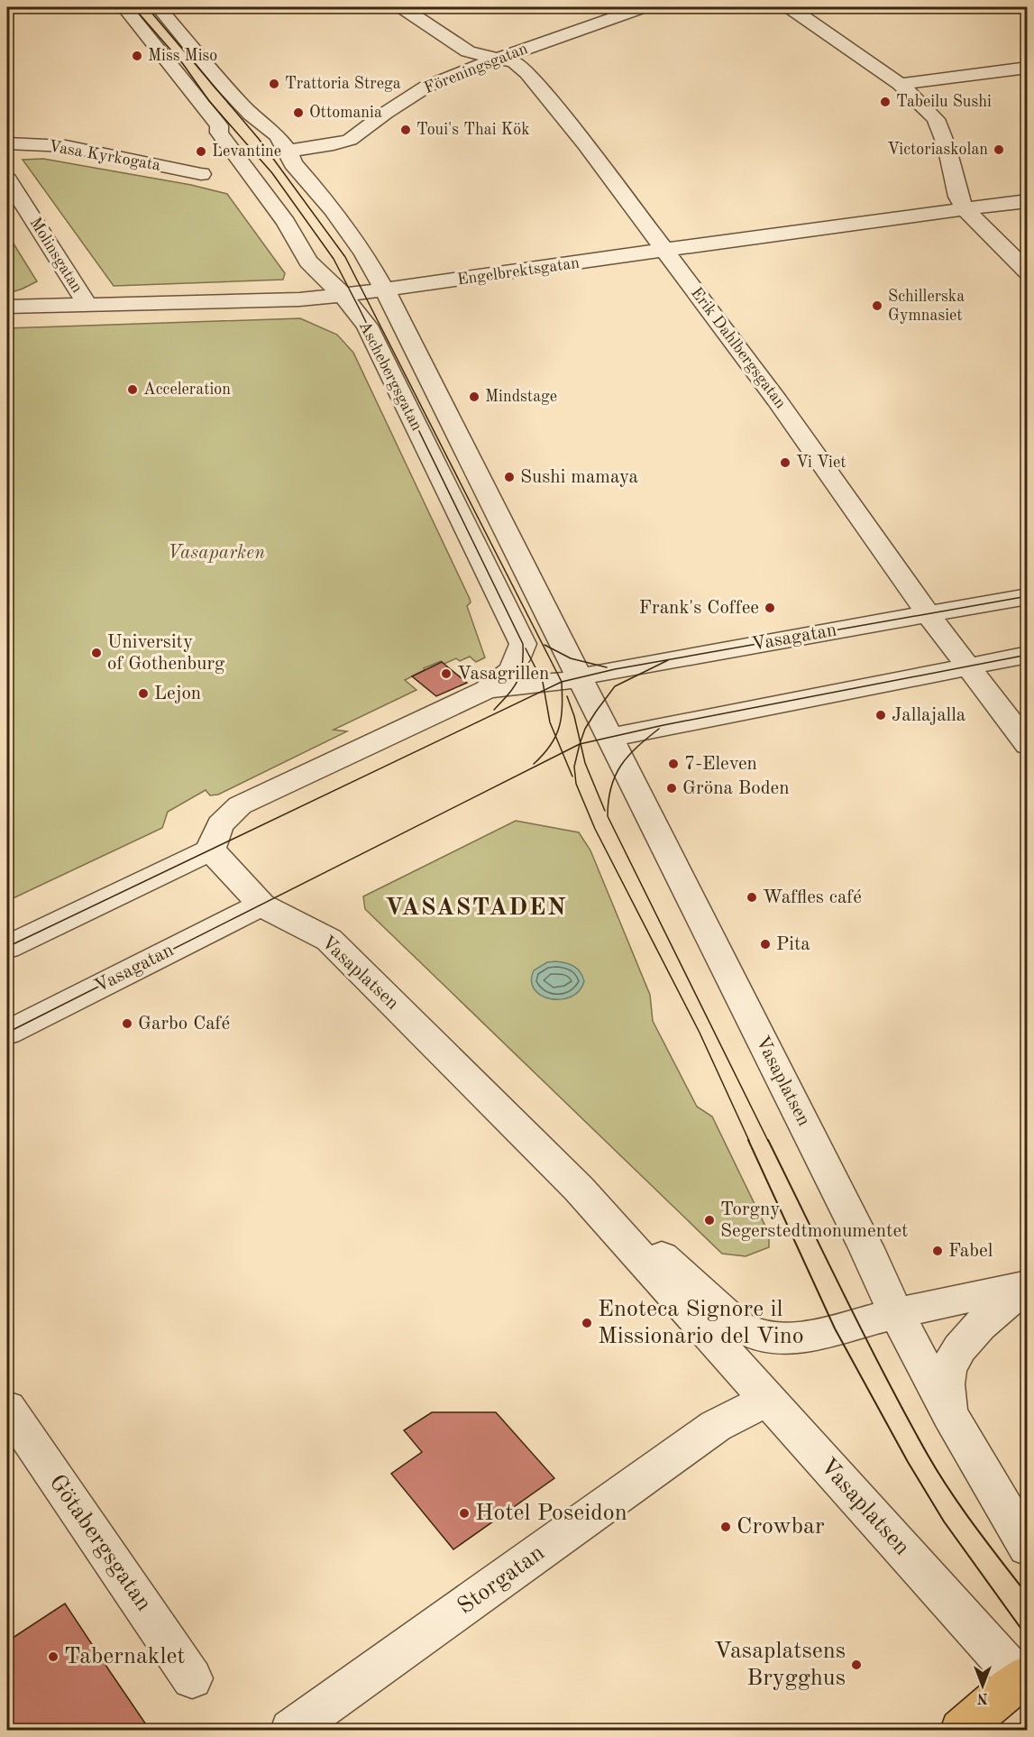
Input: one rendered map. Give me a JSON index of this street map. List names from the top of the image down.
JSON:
{
  "streets": {
    "street": [
      "Föreningsgatan",
      "Vasa Kyrkogata",
      "Molinsgatan",
      "Engelbrektsgatan",
      "Erik Dahlbergsgatan",
      "Aschebergsgatan",
      "Vasagatan",
      "Vasaplatsen",
      "Götabergsgatan",
      "Storgatan"
    ]
  },
  "crossings": [
    ["Föreningsgatan", "Erik Dahlbergsgatan"],
    ["Föreningsgatan", "Aschebergsgatan"],
    ["Molinsgatan", "Engelbrektsgatan"],
    ["Engelbrektsgatan", "Erik Dahlbergsgatan"],
    ["Engelbrektsgatan", "Aschebergsgatan"],
    ["Erik Dahlbergsgatan", "Vasagatan"],
    ["Aschebergsgatan", "Vasagatan"],
    ["Aschebergsgatan", "Vasaplatsen"],
    ["Vasagatan", "Vasaplatsen"],
    ["Vasaplatsen", "Storgatan"]
  ],
  "districts": ["VASASTADEN"],
  "parks": ["Vasaparken"],
  "places": [
    "Miss Miso",
    "Trattoria Strega",
    "Tabeilu Sushi",
    "Ottomania",
    "Toui's Thai Kök",
    "Victoriaskolan",
    "Levantine",
    "Schillerska Gymnasiet",
    "Acceleration",
    "Mindstage",
    "Vi Viet",
    "Sushi mamaya",
    "Frank's Coffee",
    "University of Gothenburg",
    "Vasagrillen",
    "Lejon",
    "Jallajalla",
    "7-Eleven",
    "Gröna Boden",
    "Waffles café",
    "Pita",
    "Garbo Café",
    "Torgny Segerstedtmonumentet",
    "Fabel",
    "Enoteca Signore il Missionario del Vino",
    "Hotel Poseidon",
    "Crowbar",
    "Tabernaklet",
    "Vasaplatsens Brygghus"
  ],
  "north": "bottom"
}
